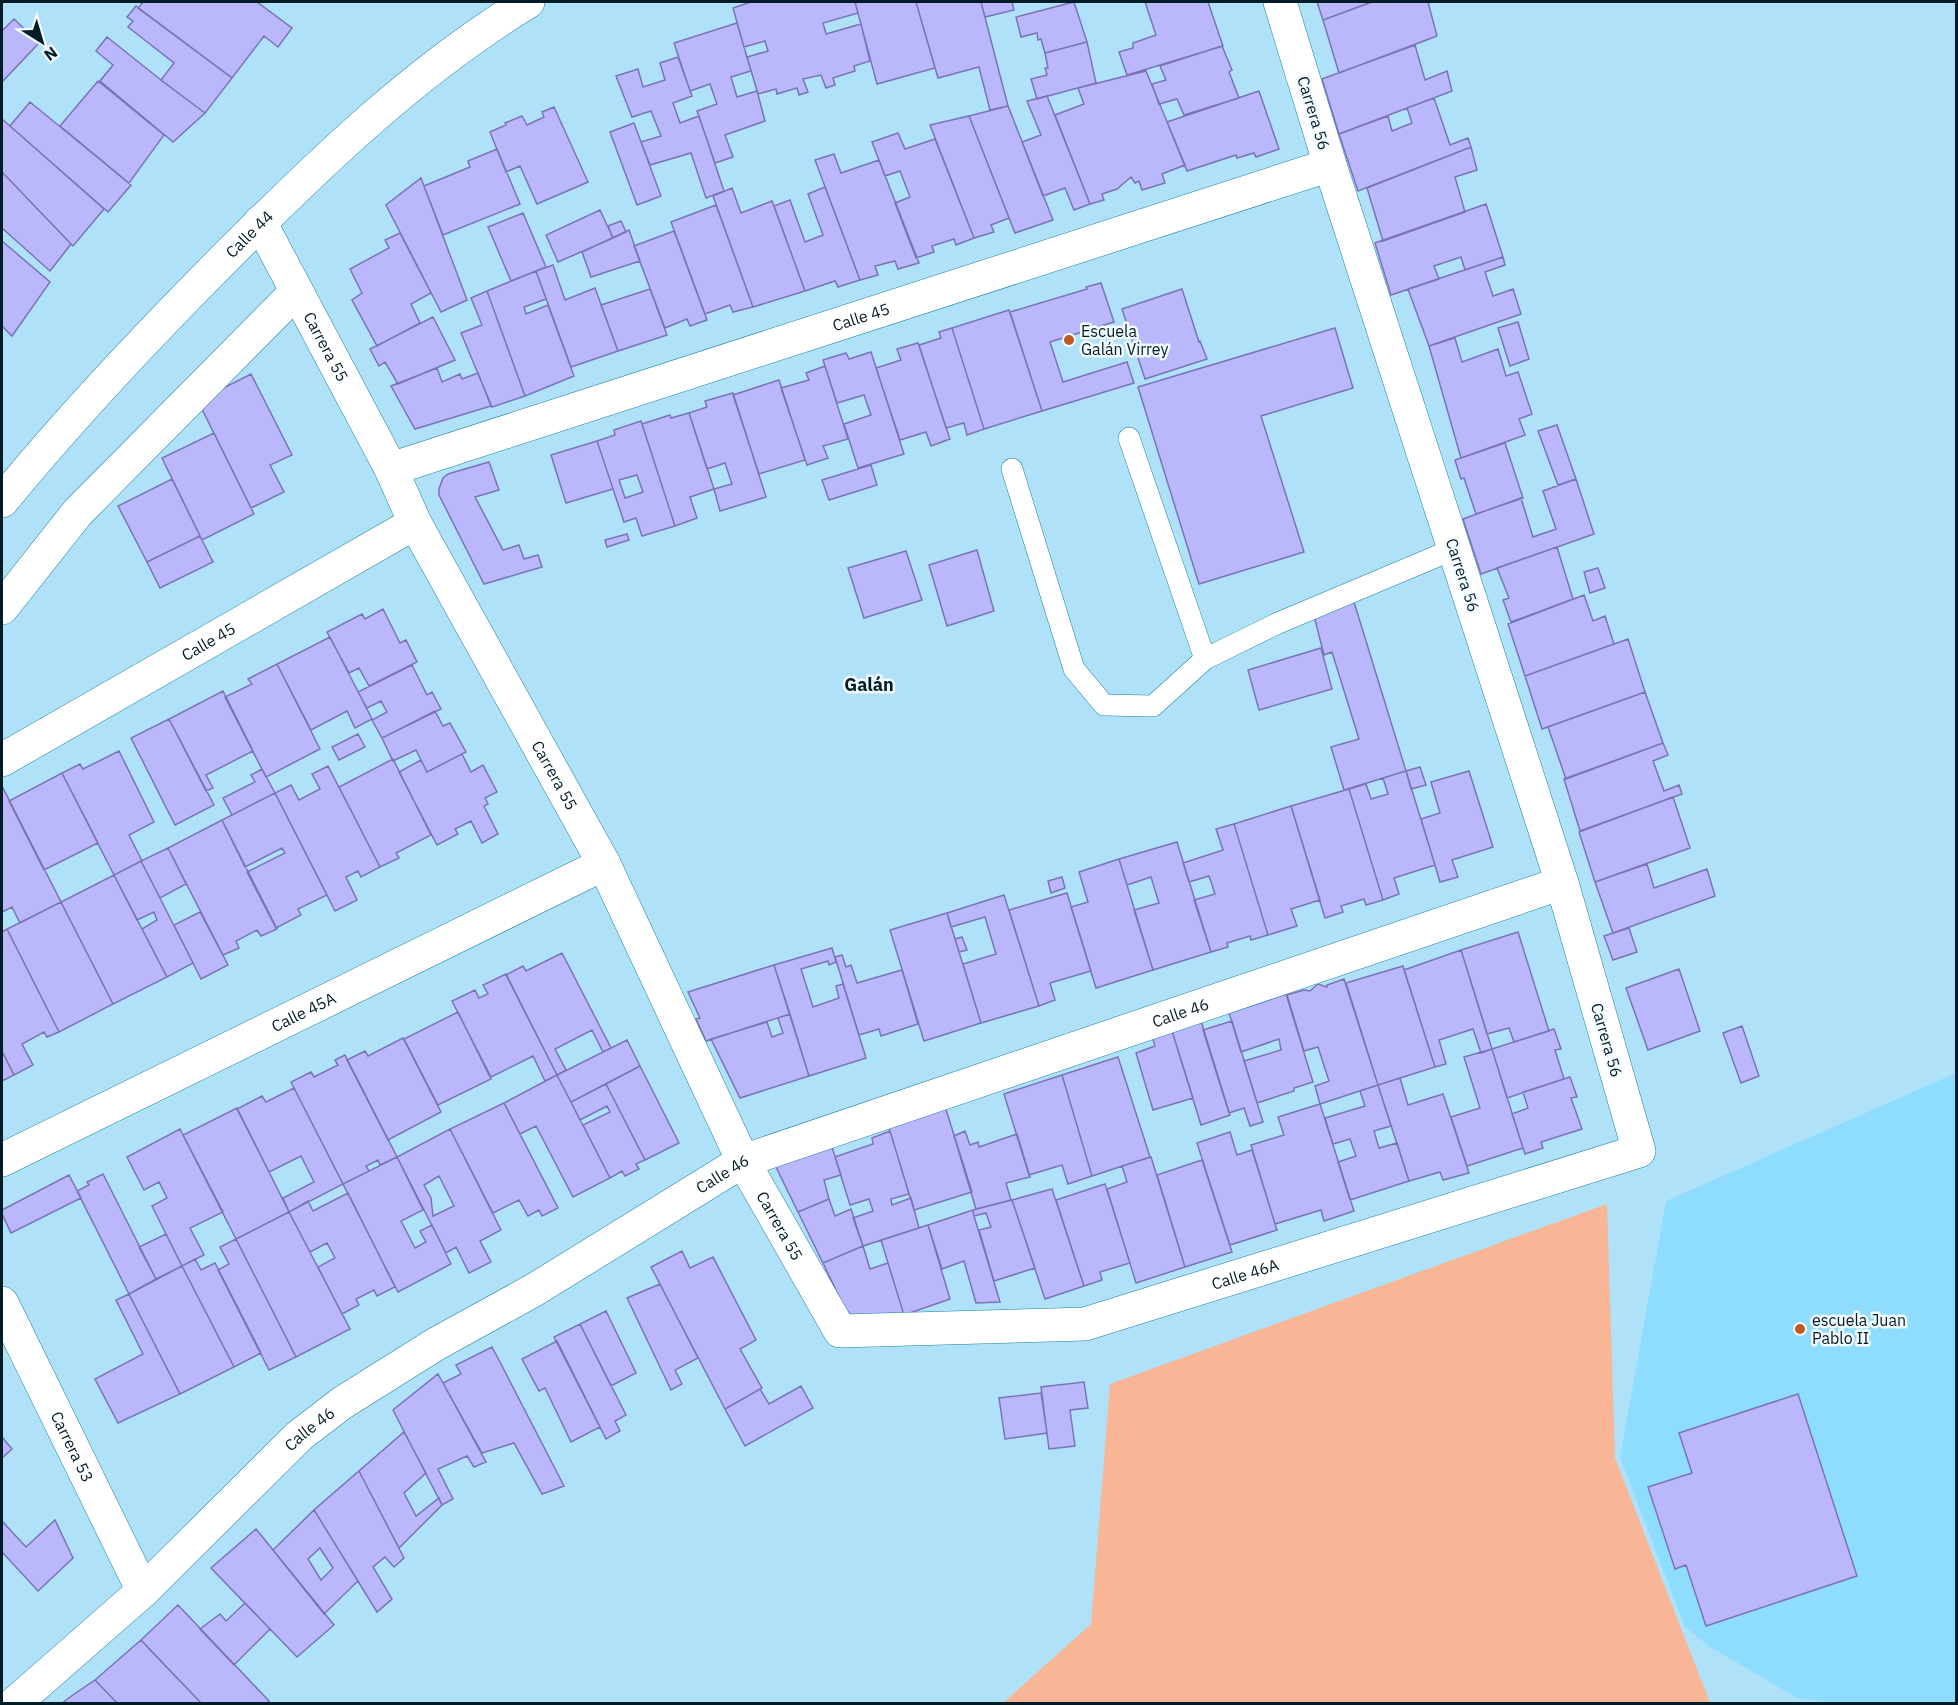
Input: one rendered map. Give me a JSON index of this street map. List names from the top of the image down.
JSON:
{
  "streets": {
    "street": [
      "Carrera 56",
      "Calle 44",
      "Calle 45",
      "Carrera 55",
      "Calle 45A",
      "Calle 46",
      "Calle 46A",
      "Carrera 53"
    ]
  },
  "crossings": [
    ["Carrera 56", "Calle 45"],
    ["Carrera 56", "Calle 46"],
    ["Carrera 56", "Calle 46A"],
    ["Calle 44", "Carrera 55"],
    ["Calle 45", "Carrera 55"],
    ["Carrera 55", "Calle 45A"],
    ["Carrera 55", "Calle 46"],
    ["Carrera 55", "Calle 46A"],
    ["Calle 46", "Carrera 53"]
  ],
  "districts": ["Galán"],
  "places": ["Escuela Galán Virrey", "escuela Juan Pablo II"],
  "north": "bottom right"
}
